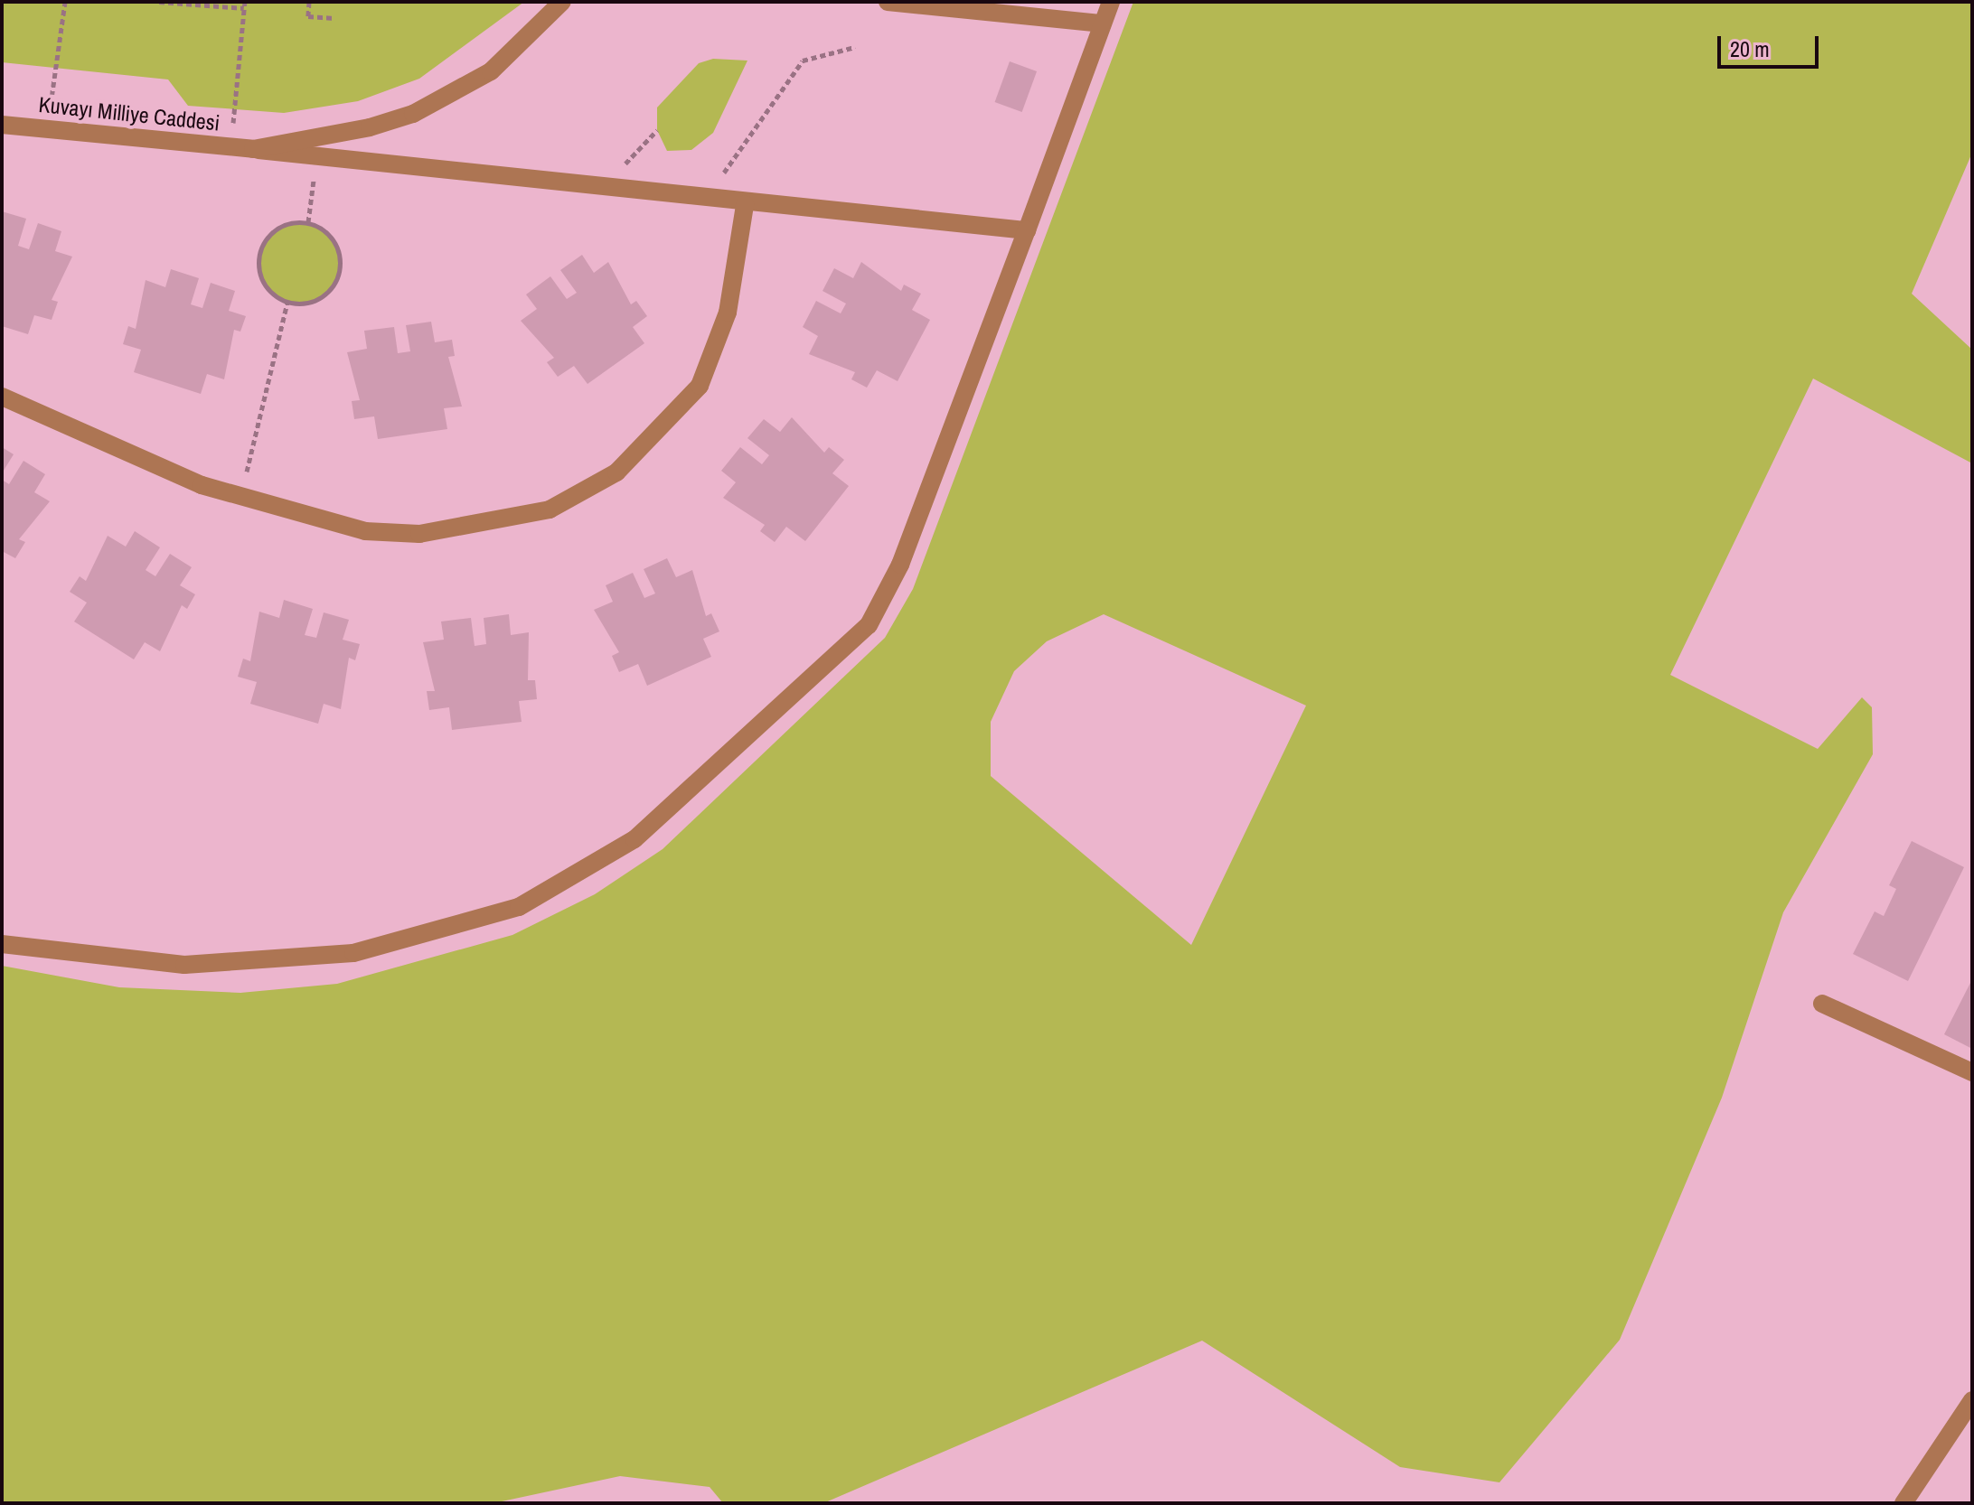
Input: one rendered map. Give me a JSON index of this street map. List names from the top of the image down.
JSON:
{
  "streets": {
    "street": ["Kuvayı Milliye Caddesi"]
  },
  "scale_bar": "20 m"
}
